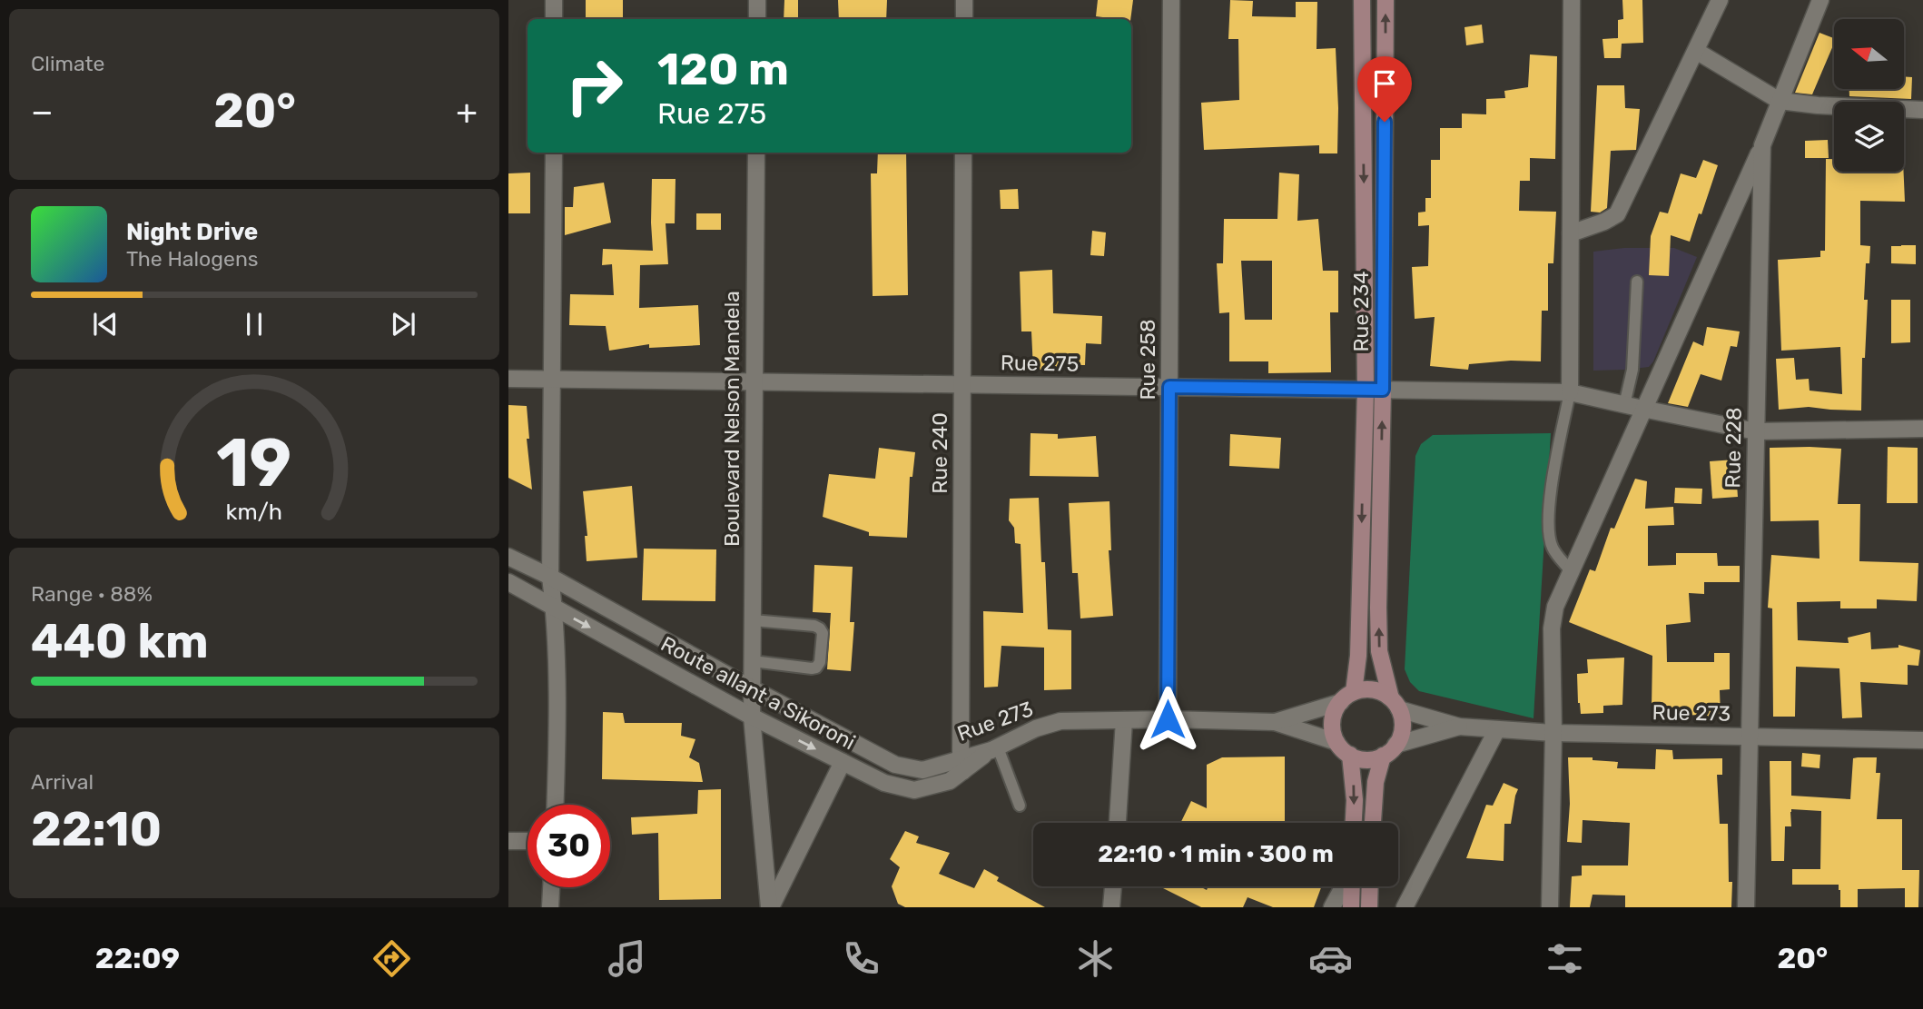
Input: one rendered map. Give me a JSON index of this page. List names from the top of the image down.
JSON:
{
  "streets": {
    "main road": ["Rue 234"],
    "street": [
      "Rue 258",
      "Rue 275",
      "Boulevard Nelson Mandela",
      "Rue 228",
      "Rue 240",
      "Route allant a Sikoroni",
      "Rue 273"
    ]
  },
  "crossings": [
    ["Rue 234", "Rue 275"],
    ["Rue 234", "Rue 273"],
    ["Rue 258", "Rue 275"],
    ["Rue 258", "Rue 273"],
    ["Rue 275", "Boulevard Nelson Mandela"],
    ["Rue 275", "Rue 240"],
    ["Boulevard Nelson Mandela", "Route allant a Sikoroni"],
    ["Boulevard Nelson Mandela", "Rue 273"],
    ["Rue 228", "Rue 273"],
    ["Rue 240", "Route allant a Sikoroni"],
    ["Rue 240", "Rue 273"],
    ["Route allant a Sikoroni", "Rue 273"]
  ],
  "one_way": ["Route allant a Sikoroni"],
  "north": "left",
  "page": {
    "tile": [
      "Climate",
      ["Range · 88%", "440 km"],
      ["Arrival", "22:10"]
    ],
    "turn": ["120 m", "Rue 275"],
    "heat": ["−", "20°", "+"],
    "song": ["Night Drive", "The Halogens"],
    "limit": "30",
    "trip": "22:10 · 1 min · 300 m",
    "tabs": ["22:09", "20°"],
    "gauge": ["19", "km/h"]
  }
}
